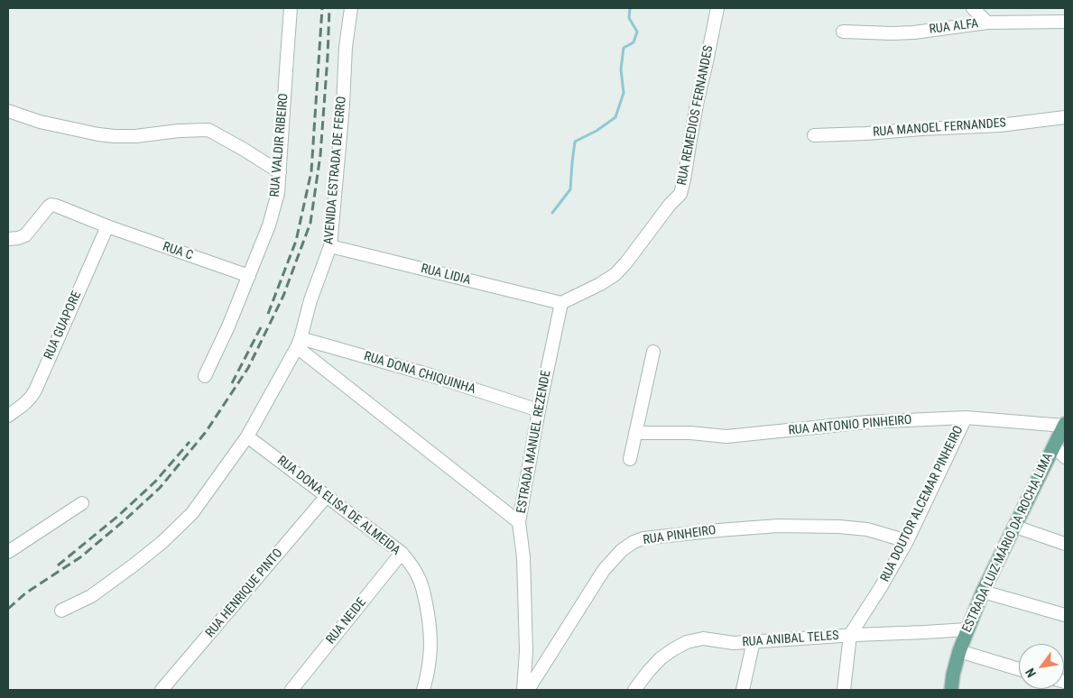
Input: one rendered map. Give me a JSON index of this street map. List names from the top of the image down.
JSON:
{
  "streets": {
    "main road": ["ESTRADA LUIZ MÁRIO DA ROCHA LIMA"],
    "street": [
      "RUA ALFA",
      "RUA REMEDIOS FERNANDES",
      "RUA MANOEL FERNANDES",
      "RUA VALDIR RIBEIRO",
      "AVENIDA ESTRADA DE FERRO",
      "RUA C",
      "RUA LIDIA",
      "RUA GUAPORE",
      "RUA DONA CHIQUINHA",
      "RUA ANTONIO PINHEIRO",
      "ESTRADA MANUEL REZENDE",
      "RUA DOUTOR ALCEMAR PINHEIRO",
      "RUA DONA ELISA DE ALMEIDA",
      "RUA PINHEIRO",
      "RUA HENRIQUE PINTO",
      "RUA NEIDE",
      "RUA ANIBAL TELES"
    ]
  },
  "crossings": [
    ["RUA REMEDIOS FERNANDES", "RUA LIDIA"],
    ["RUA REMEDIOS FERNANDES", "ESTRADA MANUEL REZENDE"],
    ["RUA VALDIR RIBEIRO", "RUA C"],
    ["AVENIDA ESTRADA DE FERRO", "RUA LIDIA"],
    ["AVENIDA ESTRADA DE FERRO", "RUA DONA CHIQUINHA"],
    ["AVENIDA ESTRADA DE FERRO", "RUA DONA ELISA DE ALMEIDA"],
    ["RUA C", "RUA GUAPORE"],
    ["RUA LIDIA", "ESTRADA MANUEL REZENDE"],
    ["RUA DONA CHIQUINHA", "ESTRADA MANUEL REZENDE"],
    ["RUA ANTONIO PINHEIRO", "RUA DOUTOR ALCEMAR PINHEIRO"],
    ["RUA ANTONIO PINHEIRO", "ESTRADA LUIZ MÁRIO DA ROCHA LIMA"],
    ["RUA DOUTOR ALCEMAR PINHEIRO", "RUA PINHEIRO"],
    ["RUA DOUTOR ALCEMAR PINHEIRO", "RUA ANIBAL TELES"],
    ["RUA DONA ELISA DE ALMEIDA", "RUA HENRIQUE PINTO"],
    ["RUA DONA ELISA DE ALMEIDA", "RUA NEIDE"],
    ["ESTRADA LUIZ MÁRIO DA ROCHA LIMA", "RUA ANIBAL TELES"]
  ],
  "north": "bottom left"
}
